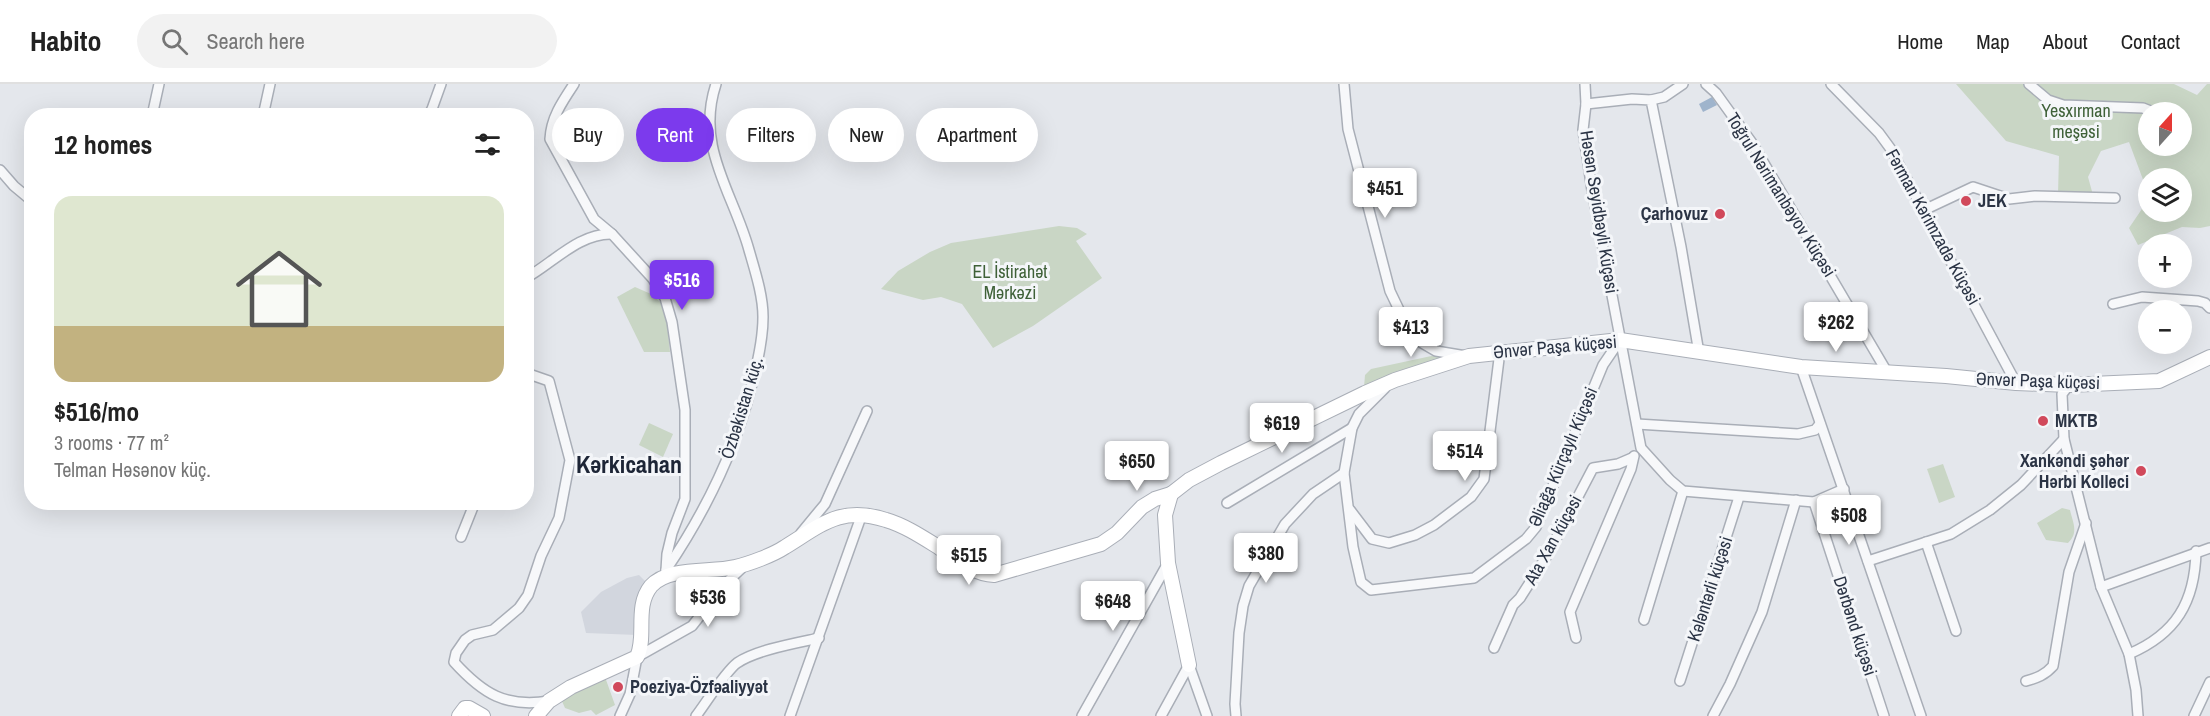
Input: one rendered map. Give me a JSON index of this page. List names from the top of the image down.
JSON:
{
  "streets": {
    "street": [
      "Toğrul Nərimanbəyov Küçəsi",
      "Həsən Seyidbəyli Küçəsi",
      "Fərman Kərimzadə Küçəsi",
      "Ənvər Paşa küçəsi",
      "Özbəkistan küç.",
      "Əliağa Kürçaylı Küçəsi",
      "Ata Xan küçəsi",
      "Kələntərli küçəsi",
      "Dərbənd küçəsi"
    ]
  },
  "crossings": [
    ["Toğrul Nərimanbəyov Küçəsi", "Ənvər Paşa küçəsi"],
    ["Həsən Seyidbəyli Küçəsi", "Ənvər Paşa küçəsi"],
    ["Həsən Seyidbəyli Küçəsi", "Əliağa Kürçaylı Küçəsi"],
    ["Fərman Kərimzadə Küçəsi", "Ənvər Paşa küçəsi"],
    ["Ənvər Paşa küçəsi", "Əliağa Kürçaylı Küçəsi"]
  ],
  "districts": ["Kərkicahan"],
  "parks": ["Yesxırman meşəsi", "EL İstirahət Mərkəzi"],
  "places": [
    "JEK",
    "Çarhovuz",
    "MKTB",
    "Xankəndi şəhər Hərbi Kolleci",
    "Poeziya-Özfəaliyyət"
  ],
  "north": "top",
  "page": {
    "header": "Habito",
    "search": "Search here",
    "nav": [
      "Home",
      "Map",
      "About",
      "Contact"
    ],
    "map_buttons": ["+", "−"],
    "chip": [
      "Buy",
      "Rent",
      "Filters",
      "New",
      "Apartment"
    ],
    "heading": "12 homes",
    "price": [
      "$451",
      "$516",
      "$262",
      "$413",
      "$619",
      "$514",
      "$650",
      "$508",
      "$380",
      "$515",
      "$536",
      "$648"
    ],
    "list": [
      {
        "name": "$516/mo",
        "note": "3 rooms · 77 m² · Telman Həsənov küç."
      }
    ]
  }
}
